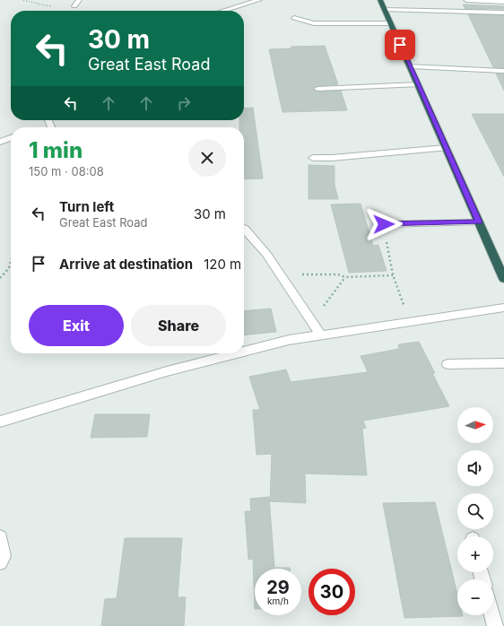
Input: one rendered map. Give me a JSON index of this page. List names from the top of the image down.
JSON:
{
  "north": "right",
  "page": {
    "turn": ["30 m", "Great East Road"],
    "heading": ["1 min", "150 m · 08:08"],
    "list": [
      {
        "name": "Turn left",
        "note": "Great East Road",
        "value": "30 m"
      },
      {
        "name": "Arrive at destination",
        "value": "120 m"
      }
    ],
    "buttons": ["Exit", "Share"],
    "map_buttons": ["+", "−"],
    "speed": "29 km/h",
    "limit": "30"
  }
}
